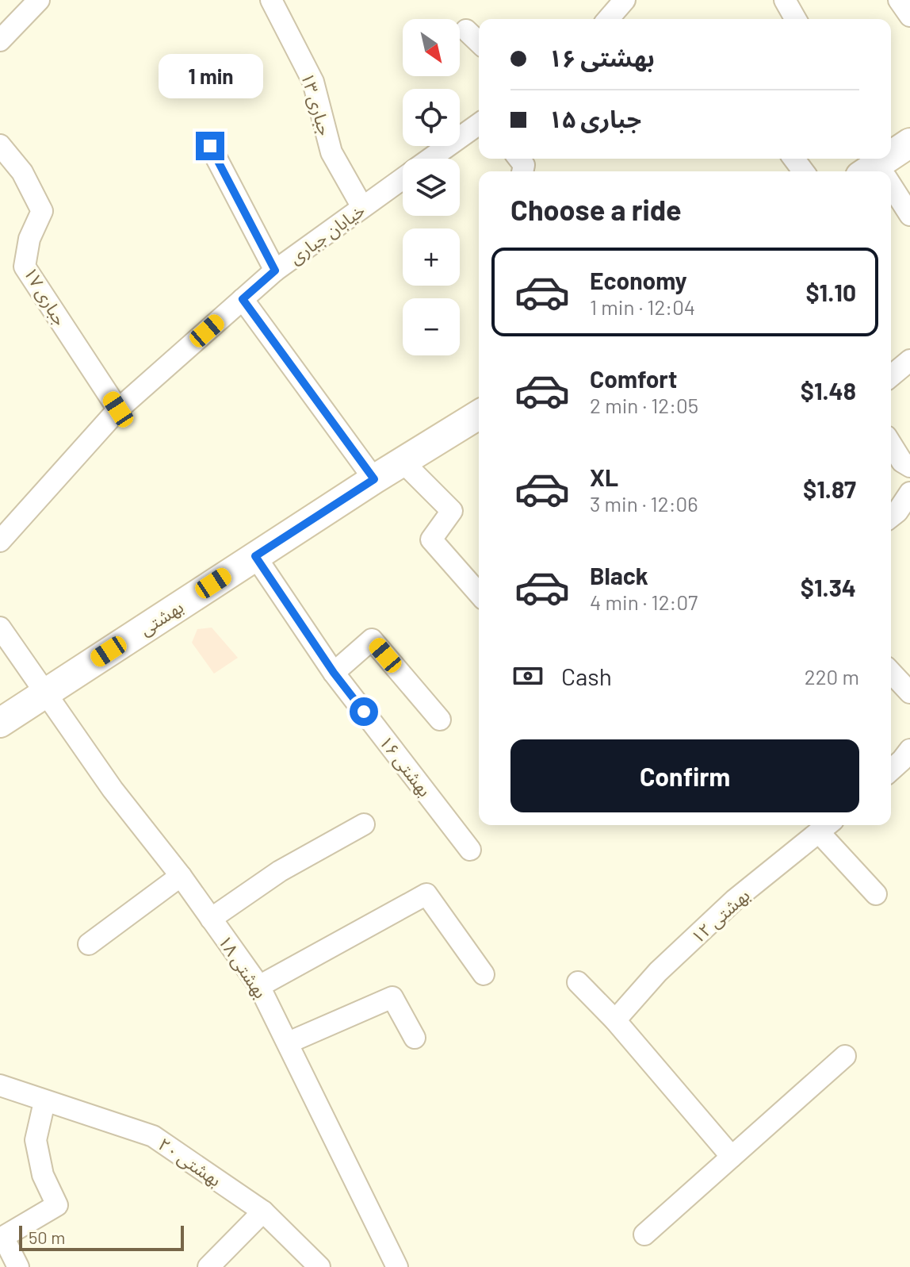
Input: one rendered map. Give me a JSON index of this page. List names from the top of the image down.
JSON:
{
  "streets": {
    "main road": ["بهشتی"],
    "street": [
      "جباری ۱۳",
      "خیابان جباری",
      "جباری ۱۷",
      "بهشتی ۱۶",
      "بهشتی ۱۲",
      "بهشتی ۱۸",
      "بهشتی ۲۰"
    ]
  },
  "crossings": [
    ["جباری ۱۳", "خیابان جباری"],
    ["خیابان جباری", "جباری ۱۷"],
    ["بهشتی", "بهشتی ۱۶"],
    ["بهشتی", "بهشتی ۱۸"]
  ],
  "scale_bar": "50 m",
  "north": "bottom right",
  "page": {
    "map_buttons": ["+", "−"],
    "banner": ["بهشتی ۱۶", "جباری ۱۵"],
    "bubble": "1 min",
    "heading": "Choose a ride",
    "list": [
      {
        "name": "Economy",
        "note": "1 min · 12:04",
        "value": "$1.10"
      },
      {
        "name": "Comfort",
        "note": "2 min · 12:05",
        "value": "$1.48"
      },
      {
        "name": "XL",
        "note": "3 min · 12:06",
        "value": "$1.87"
      },
      {
        "name": "Black",
        "note": "4 min · 12:07",
        "value": "$1.34"
      }
    ],
    "pay": ["Cash", "220 m"],
    "buttons": "Confirm",
    "scale": "50 m"
  }
}
